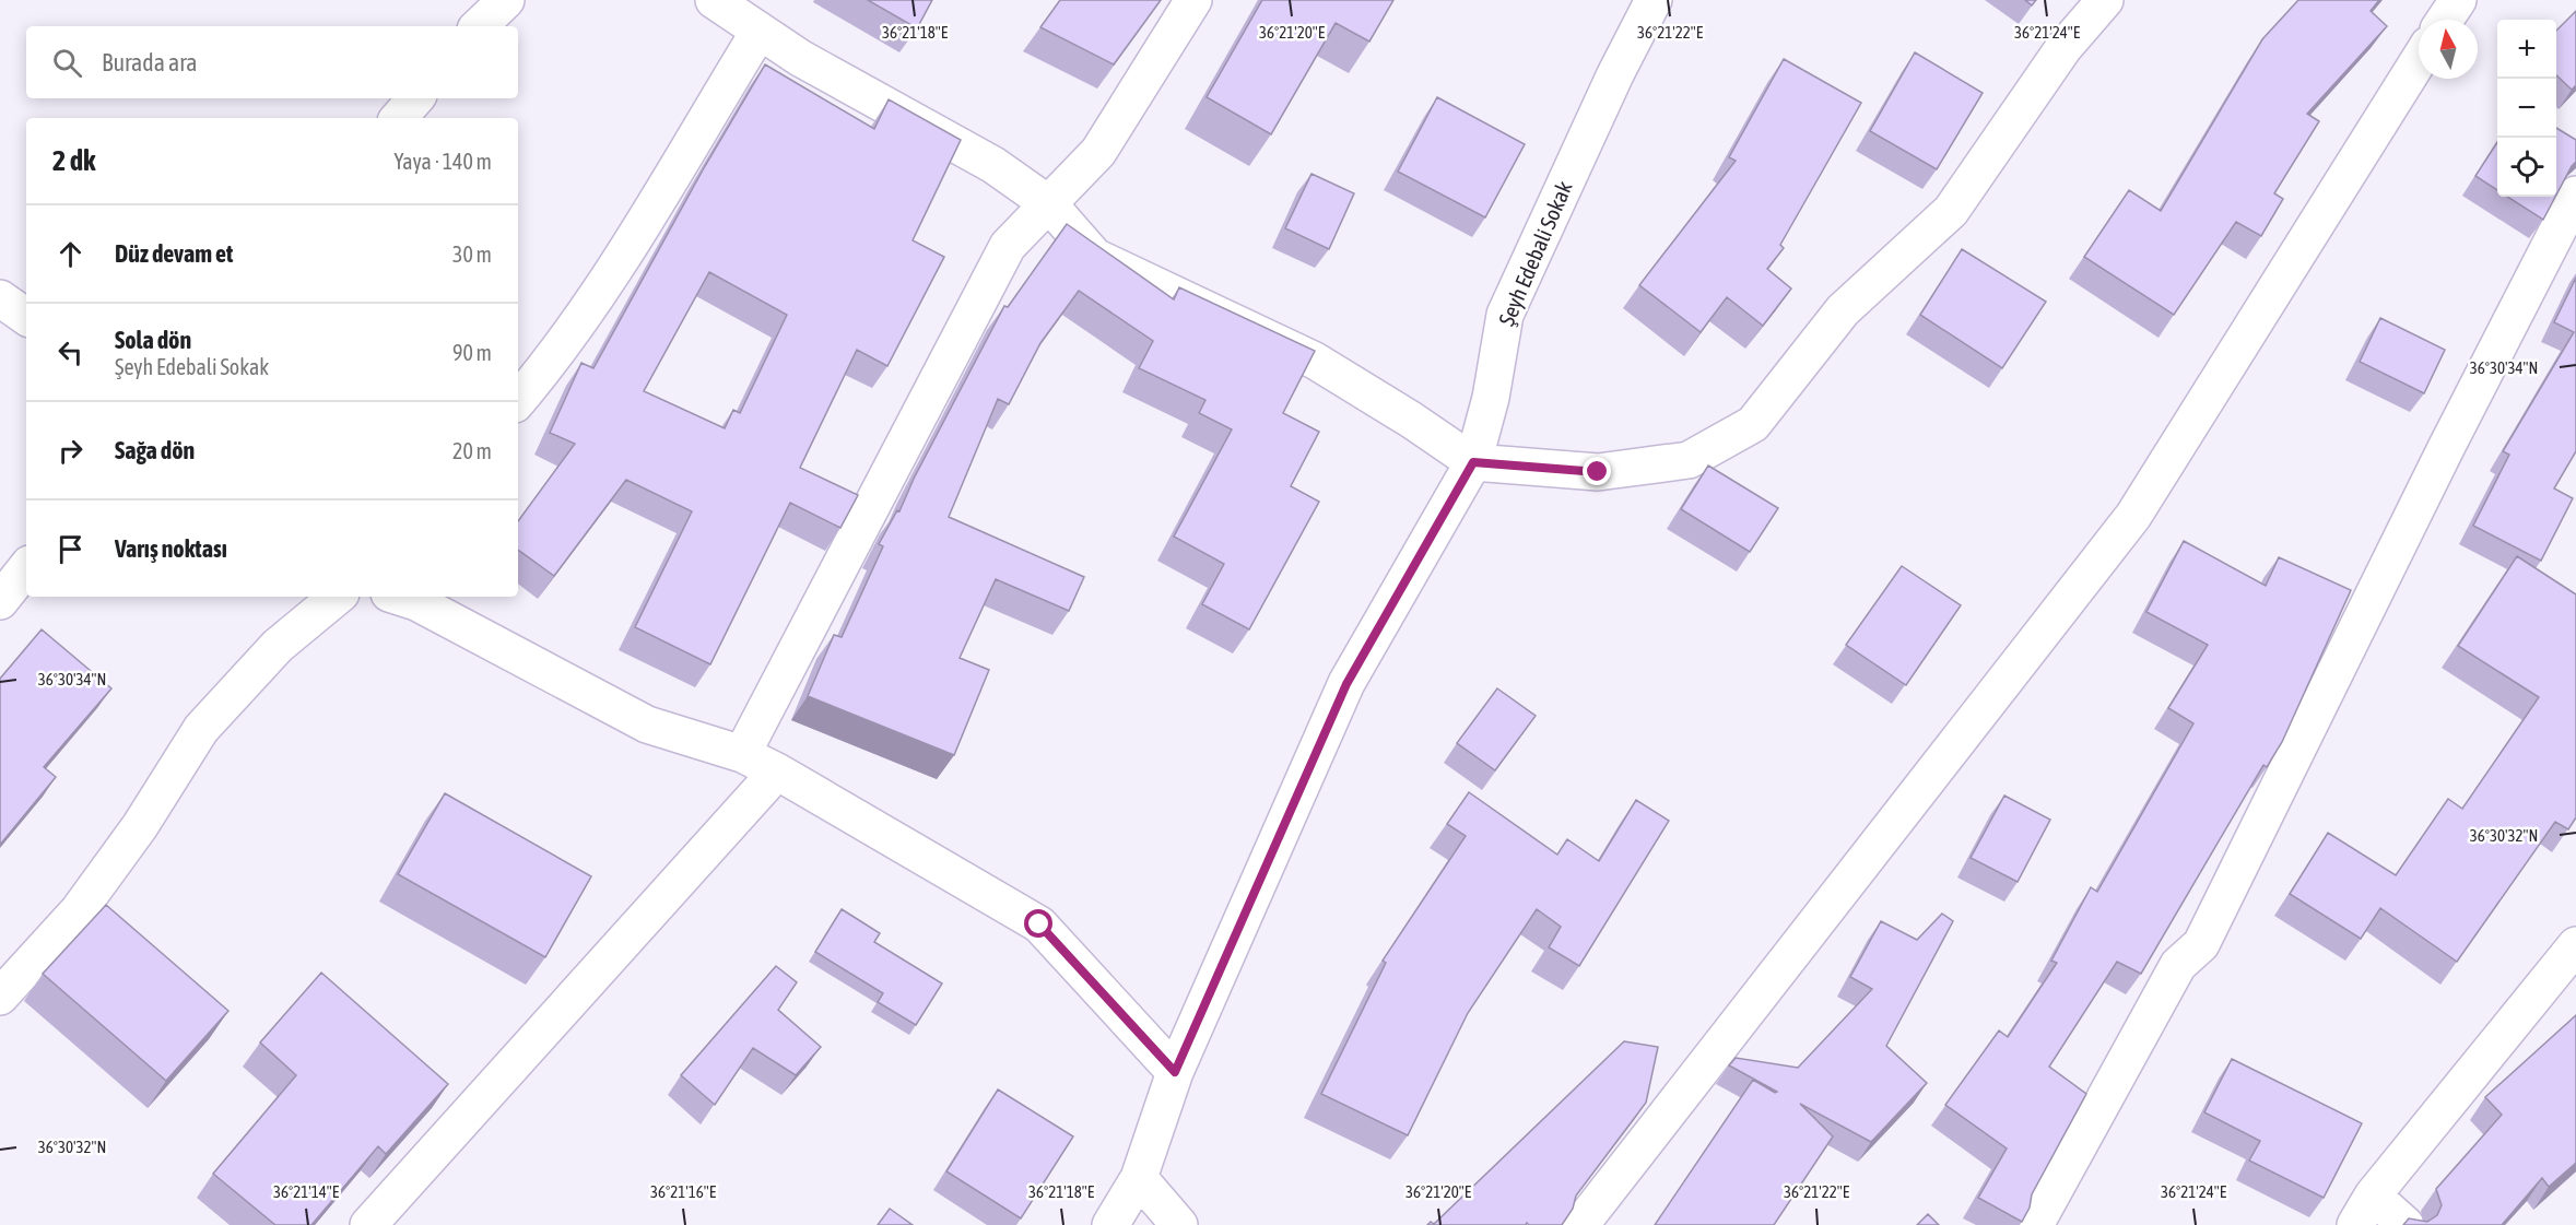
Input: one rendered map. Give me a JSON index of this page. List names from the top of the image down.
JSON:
{
  "streets": {
    "street": ["Şeyh Edebali Sokak"]
  },
  "north": "top",
  "page": {
    "map_buttons": ["+", "−"],
    "search": "Burada ara",
    "heading": ["2 dk", "Yaya · 140 m"],
    "list": [
      ["Düz devam et", "30 m"],
      ["Sola dön", "Şeyh Edebali Sokak", "90 m"],
      ["Sağa dön", "20 m"],
      "Varış noktası"
    ]
  },
  "coordinates": [
    "36°21'18\"E",
    "36°21'20\"E",
    "36°21'22\"E",
    "36°21'24\"E",
    "36°30'34\"N",
    "36°30'32\"N",
    "36°21'14\"E",
    "36°21'16\"E"
  ]
}
